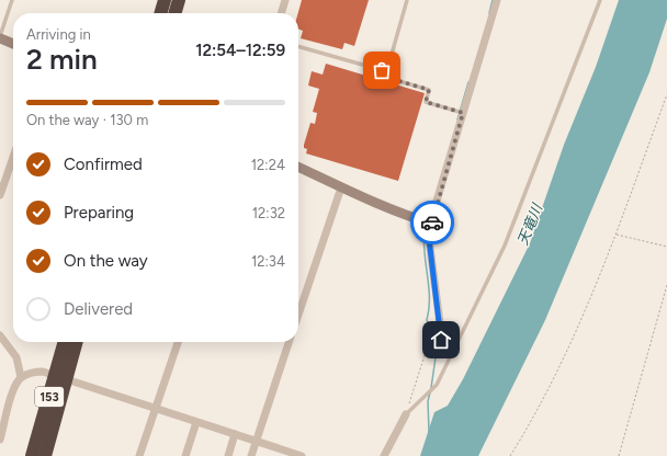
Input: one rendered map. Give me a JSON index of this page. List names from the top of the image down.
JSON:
{
  "streets": {
    "highway": ["153"]
  },
  "water": ["天竜川"],
  "page": {
    "heading": ["2 min", "Arriving in", "12:54–12:59"],
    "bar": "On the way · 130 m",
    "list": [
      ["Confirmed", "12:24"],
      ["Preparing", "12:32"],
      ["On the way", "12:34"],
      "Delivered"
    ]
  }
}
